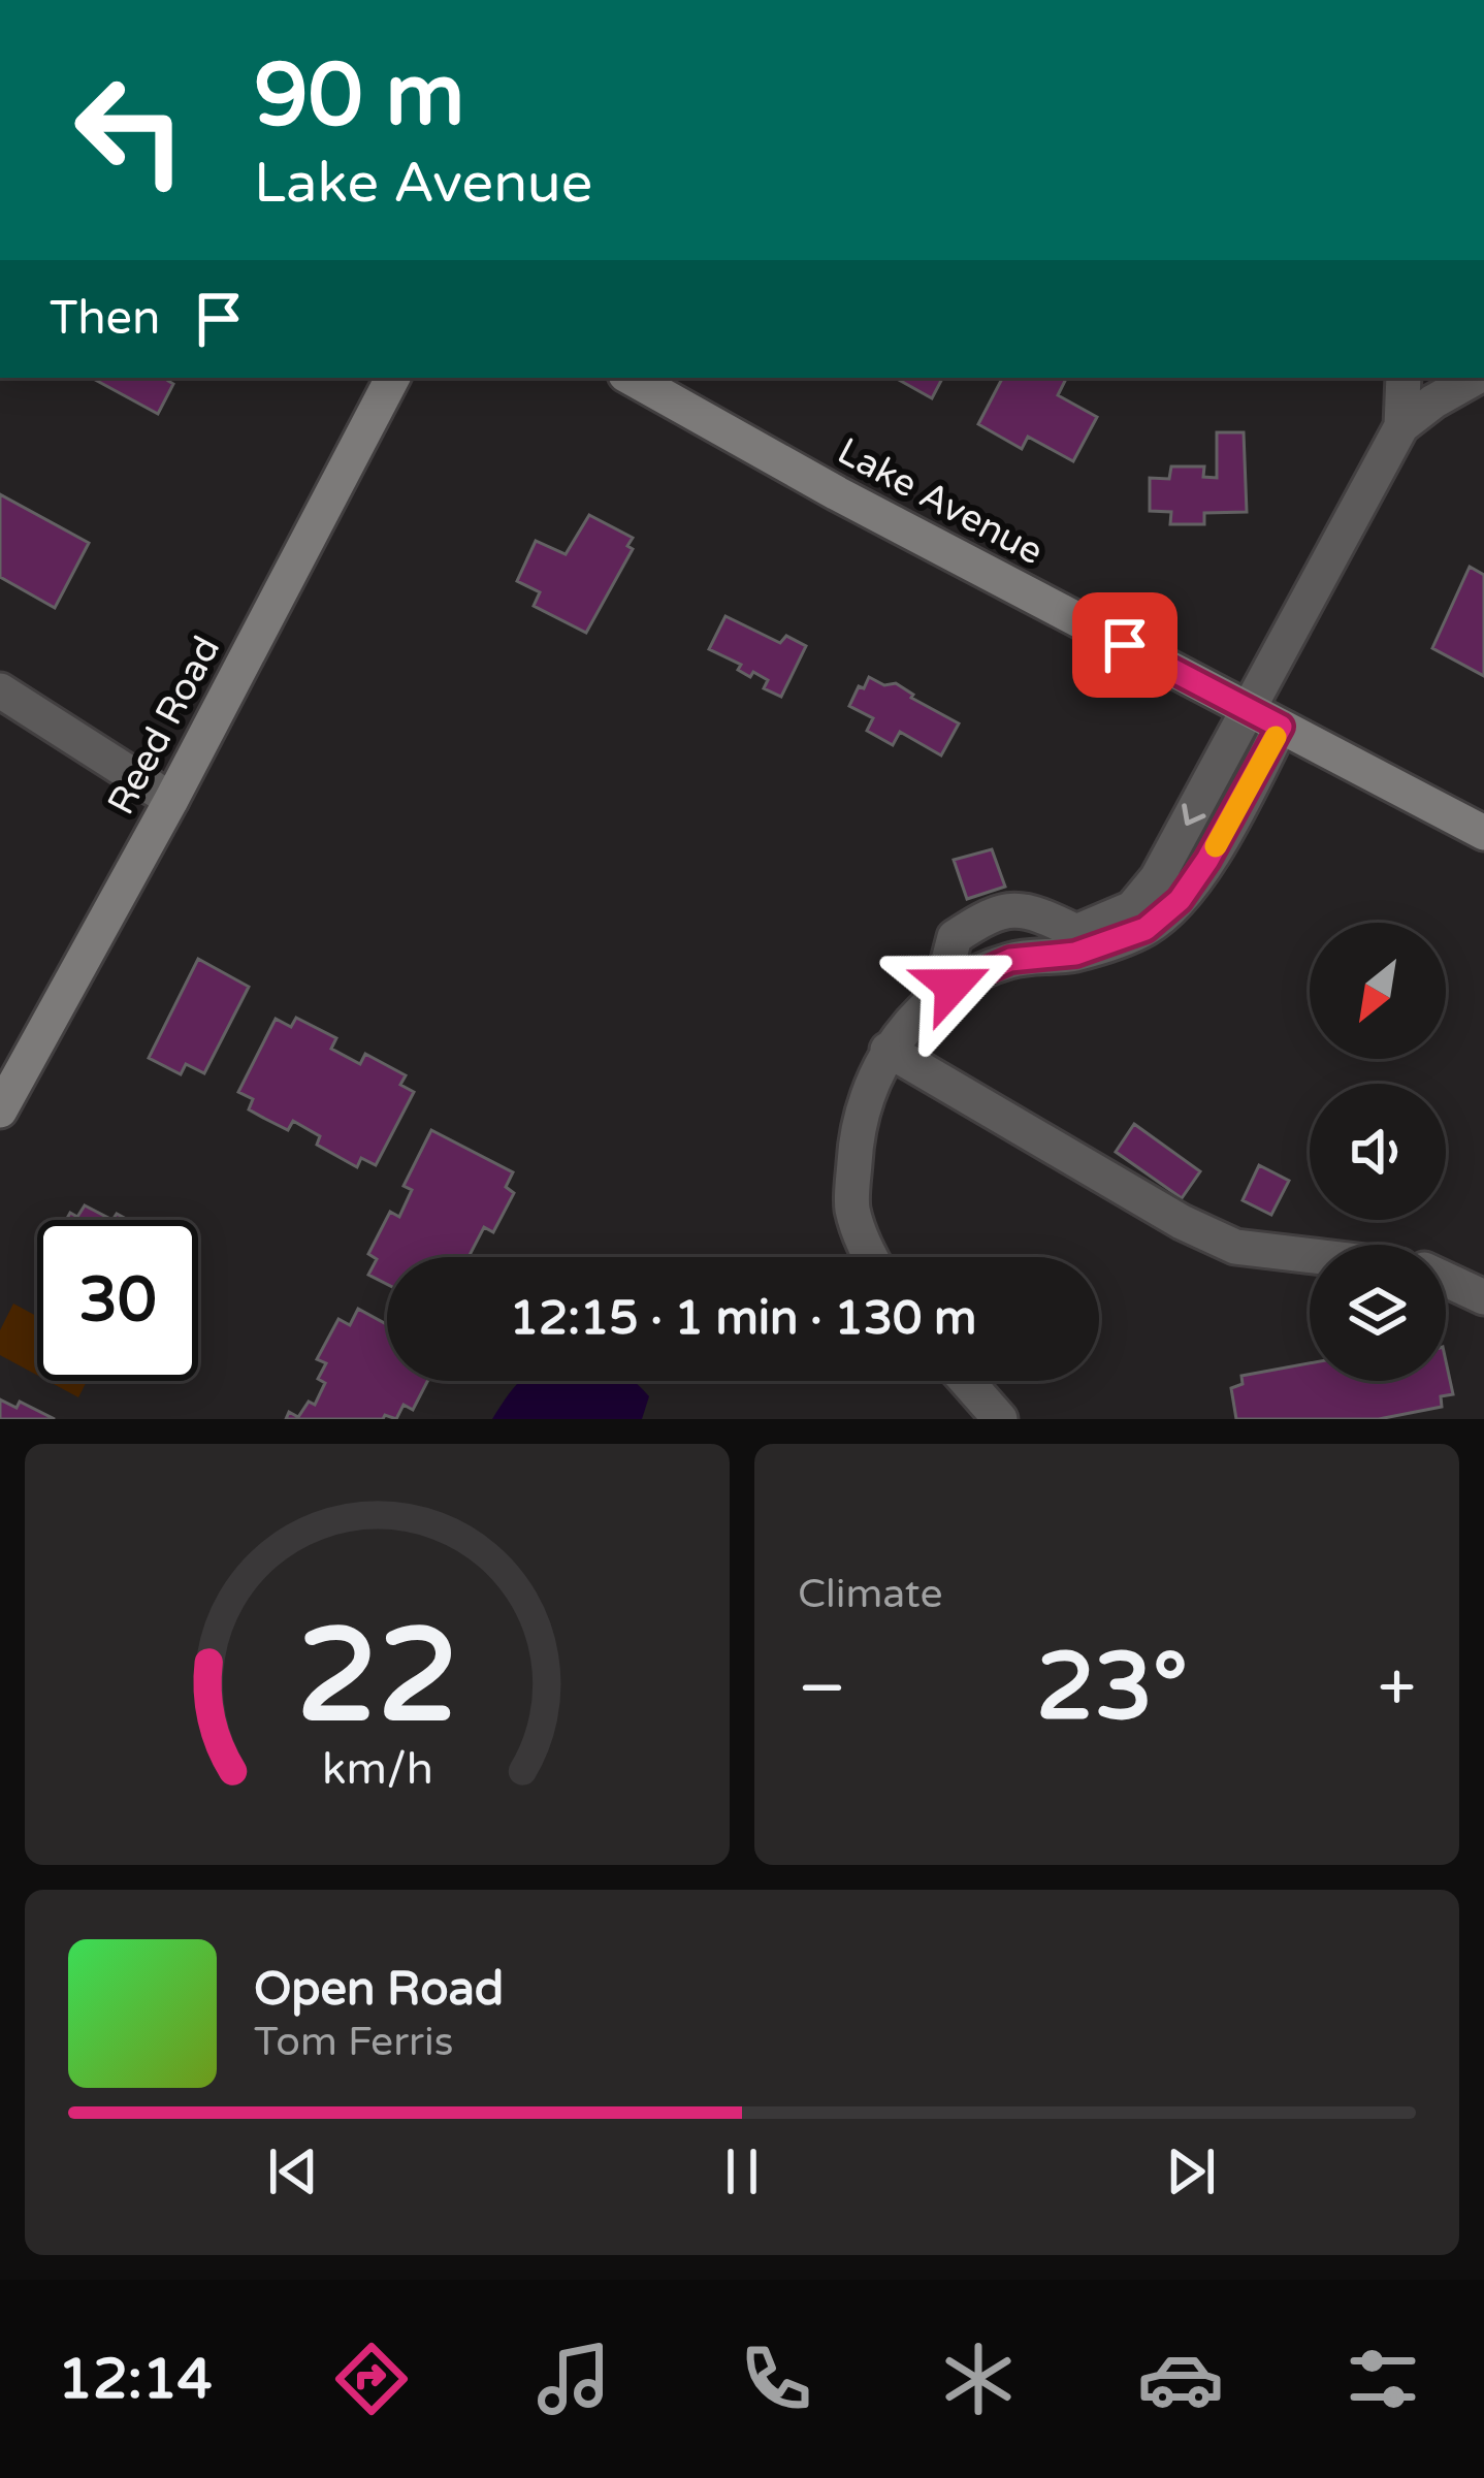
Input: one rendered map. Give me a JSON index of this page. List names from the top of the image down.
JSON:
{
  "streets": {
    "main road": ["Lake Avenue", "Reed Road"]
  },
  "north": "bottom left",
  "page": {
    "turn": ["90 m", "Lake Avenue"],
    "then": "Then",
    "limit": "30",
    "trip": "12:15 · 1 min · 130 m",
    "tile": "Climate",
    "heat": ["−", "23°", "+"],
    "song": ["Open Road", "Tom Ferris"],
    "tabs": "12:14",
    "gauge": ["22", "km/h"]
  }
}
